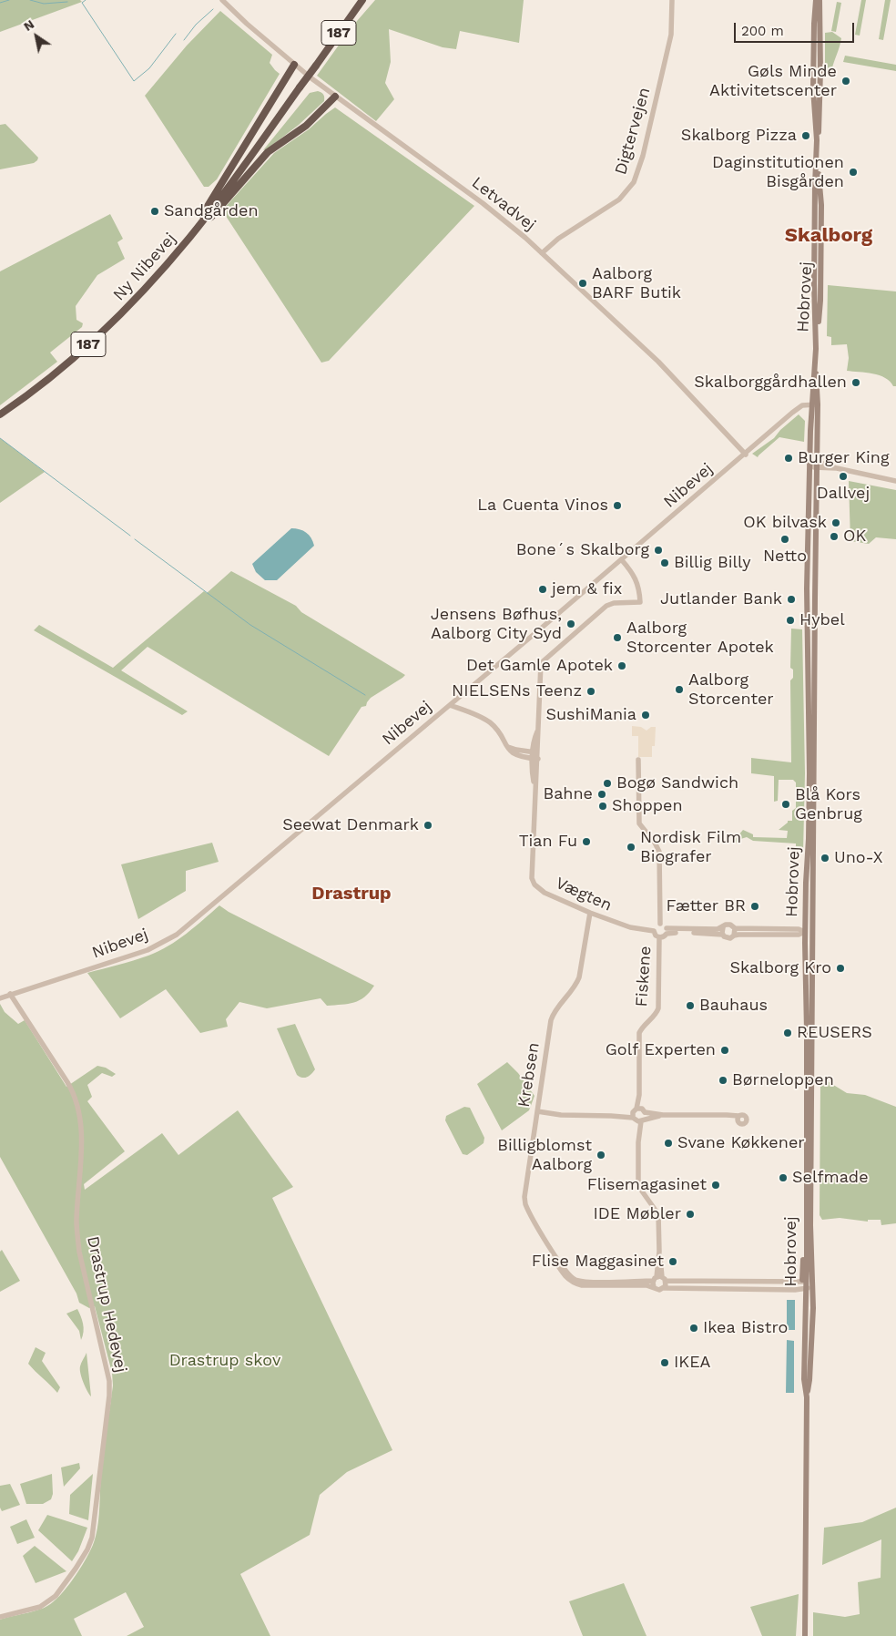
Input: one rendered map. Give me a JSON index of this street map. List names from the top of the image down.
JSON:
{
  "streets": {
    "highway": ["187", "Ny Nibevej"],
    "main road": ["Hobrovej"],
    "street": [
      "Digtervejen",
      "Letvadvej",
      "Nibevej",
      "Vægten",
      "Fiskene",
      "Krebsen",
      "Drastrup Hedevej"
    ]
  },
  "crossings": [
    ["Digtervejen", "Letvadvej"],
    ["Letvadvej", "Nibevej"],
    ["Hobrovej", "Nibevej"],
    ["Hobrovej", "Krebsen"],
    ["Nibevej", "Drastrup Hedevej"],
    ["Vægten", "Fiskene"],
    ["Vægten", "Krebsen"],
    ["Fiskene", "Krebsen"]
  ],
  "districts": ["Skalborg", "Drastrup"],
  "parks": ["Drastrup skov"],
  "places": [
    "Gøls Minde Aktivitetscenter",
    "Skalborg Pizza",
    "Daginstitutionen Bisgården",
    "Sandgården",
    "Aalborg BARF Butik",
    "Skalborggårdhallen",
    "Burger King",
    "Dallvej",
    "La Cuenta Vinos",
    "OK bilvask",
    "OK",
    "Netto",
    "Bone´s Skalborg",
    "Billig Billy",
    "jem & fix",
    "Jutlander Bank",
    "Hybel",
    "Jensens Bøfhus, Aalborg City Syd",
    "Aalborg Storcenter Apotek",
    "Det Gamle Apotek",
    "Aalborg Storcenter",
    "NIELSENs Teenz",
    "SushiMania",
    "Bogø Sandwich",
    "Bahne",
    "Blå Kors Genbrug",
    "Shoppen",
    "Seewat Denmark",
    "Tian Fu",
    "Nordisk Film Biografer",
    "Uno-X",
    "Fætter BR",
    "Skalborg Kro",
    "Bauhaus",
    "REUSERS",
    "Golf Experten",
    "Børneloppen",
    "Svane Køkkener",
    "Billigblomst Aalborg",
    "Selfmade",
    "Flisemagasinet",
    "IDE Møbler",
    "Flise Maggasinet",
    "Ikea Bistro",
    "IKEA"
  ],
  "scale_bar": "200 m",
  "north": "top left"
}
